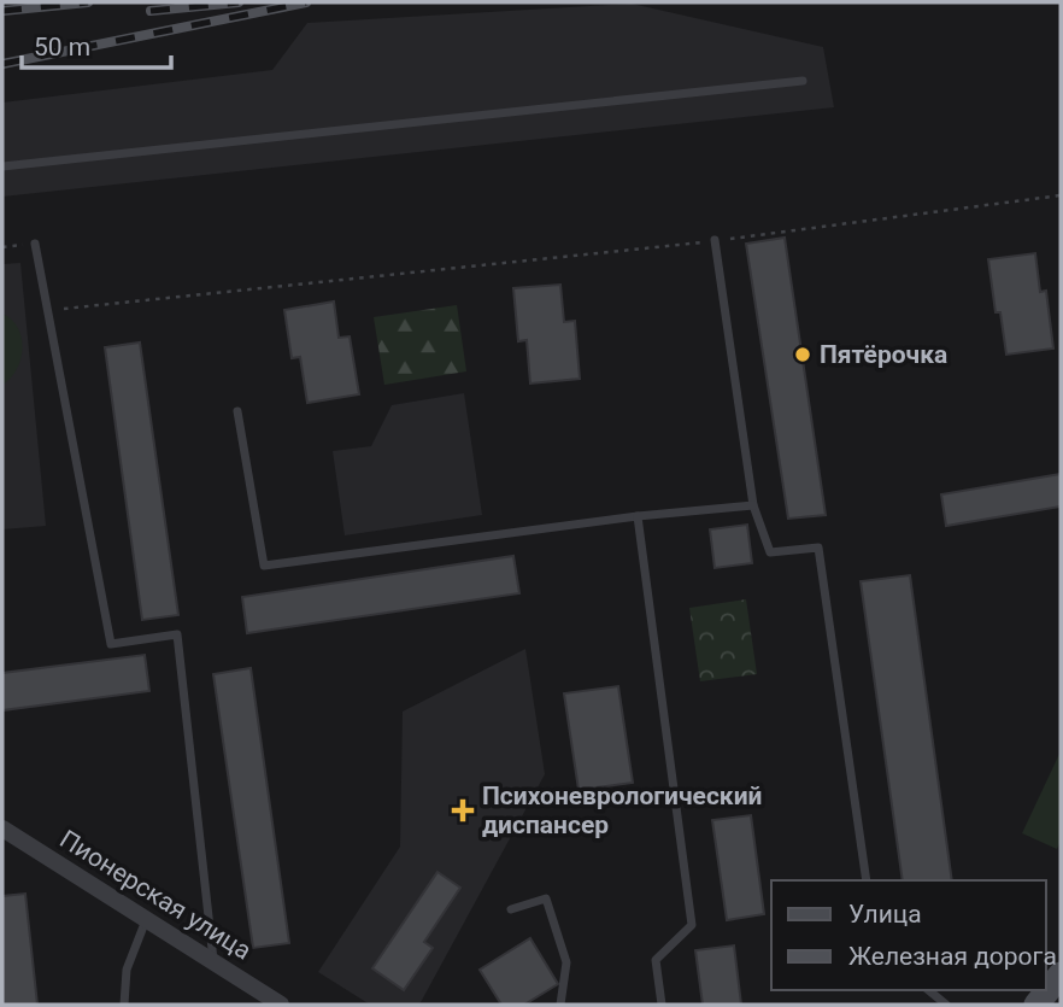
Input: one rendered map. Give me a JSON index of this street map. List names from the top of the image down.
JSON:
{
  "streets": {
    "street": ["Пионерская улица"]
  },
  "places": {
    "other": ["Пятёрочка"],
    "health": ["Психоневрологический диспансер"]
  },
  "legend": ["Улица", "Железная дорога"],
  "scale_bar": "50 m"
}
